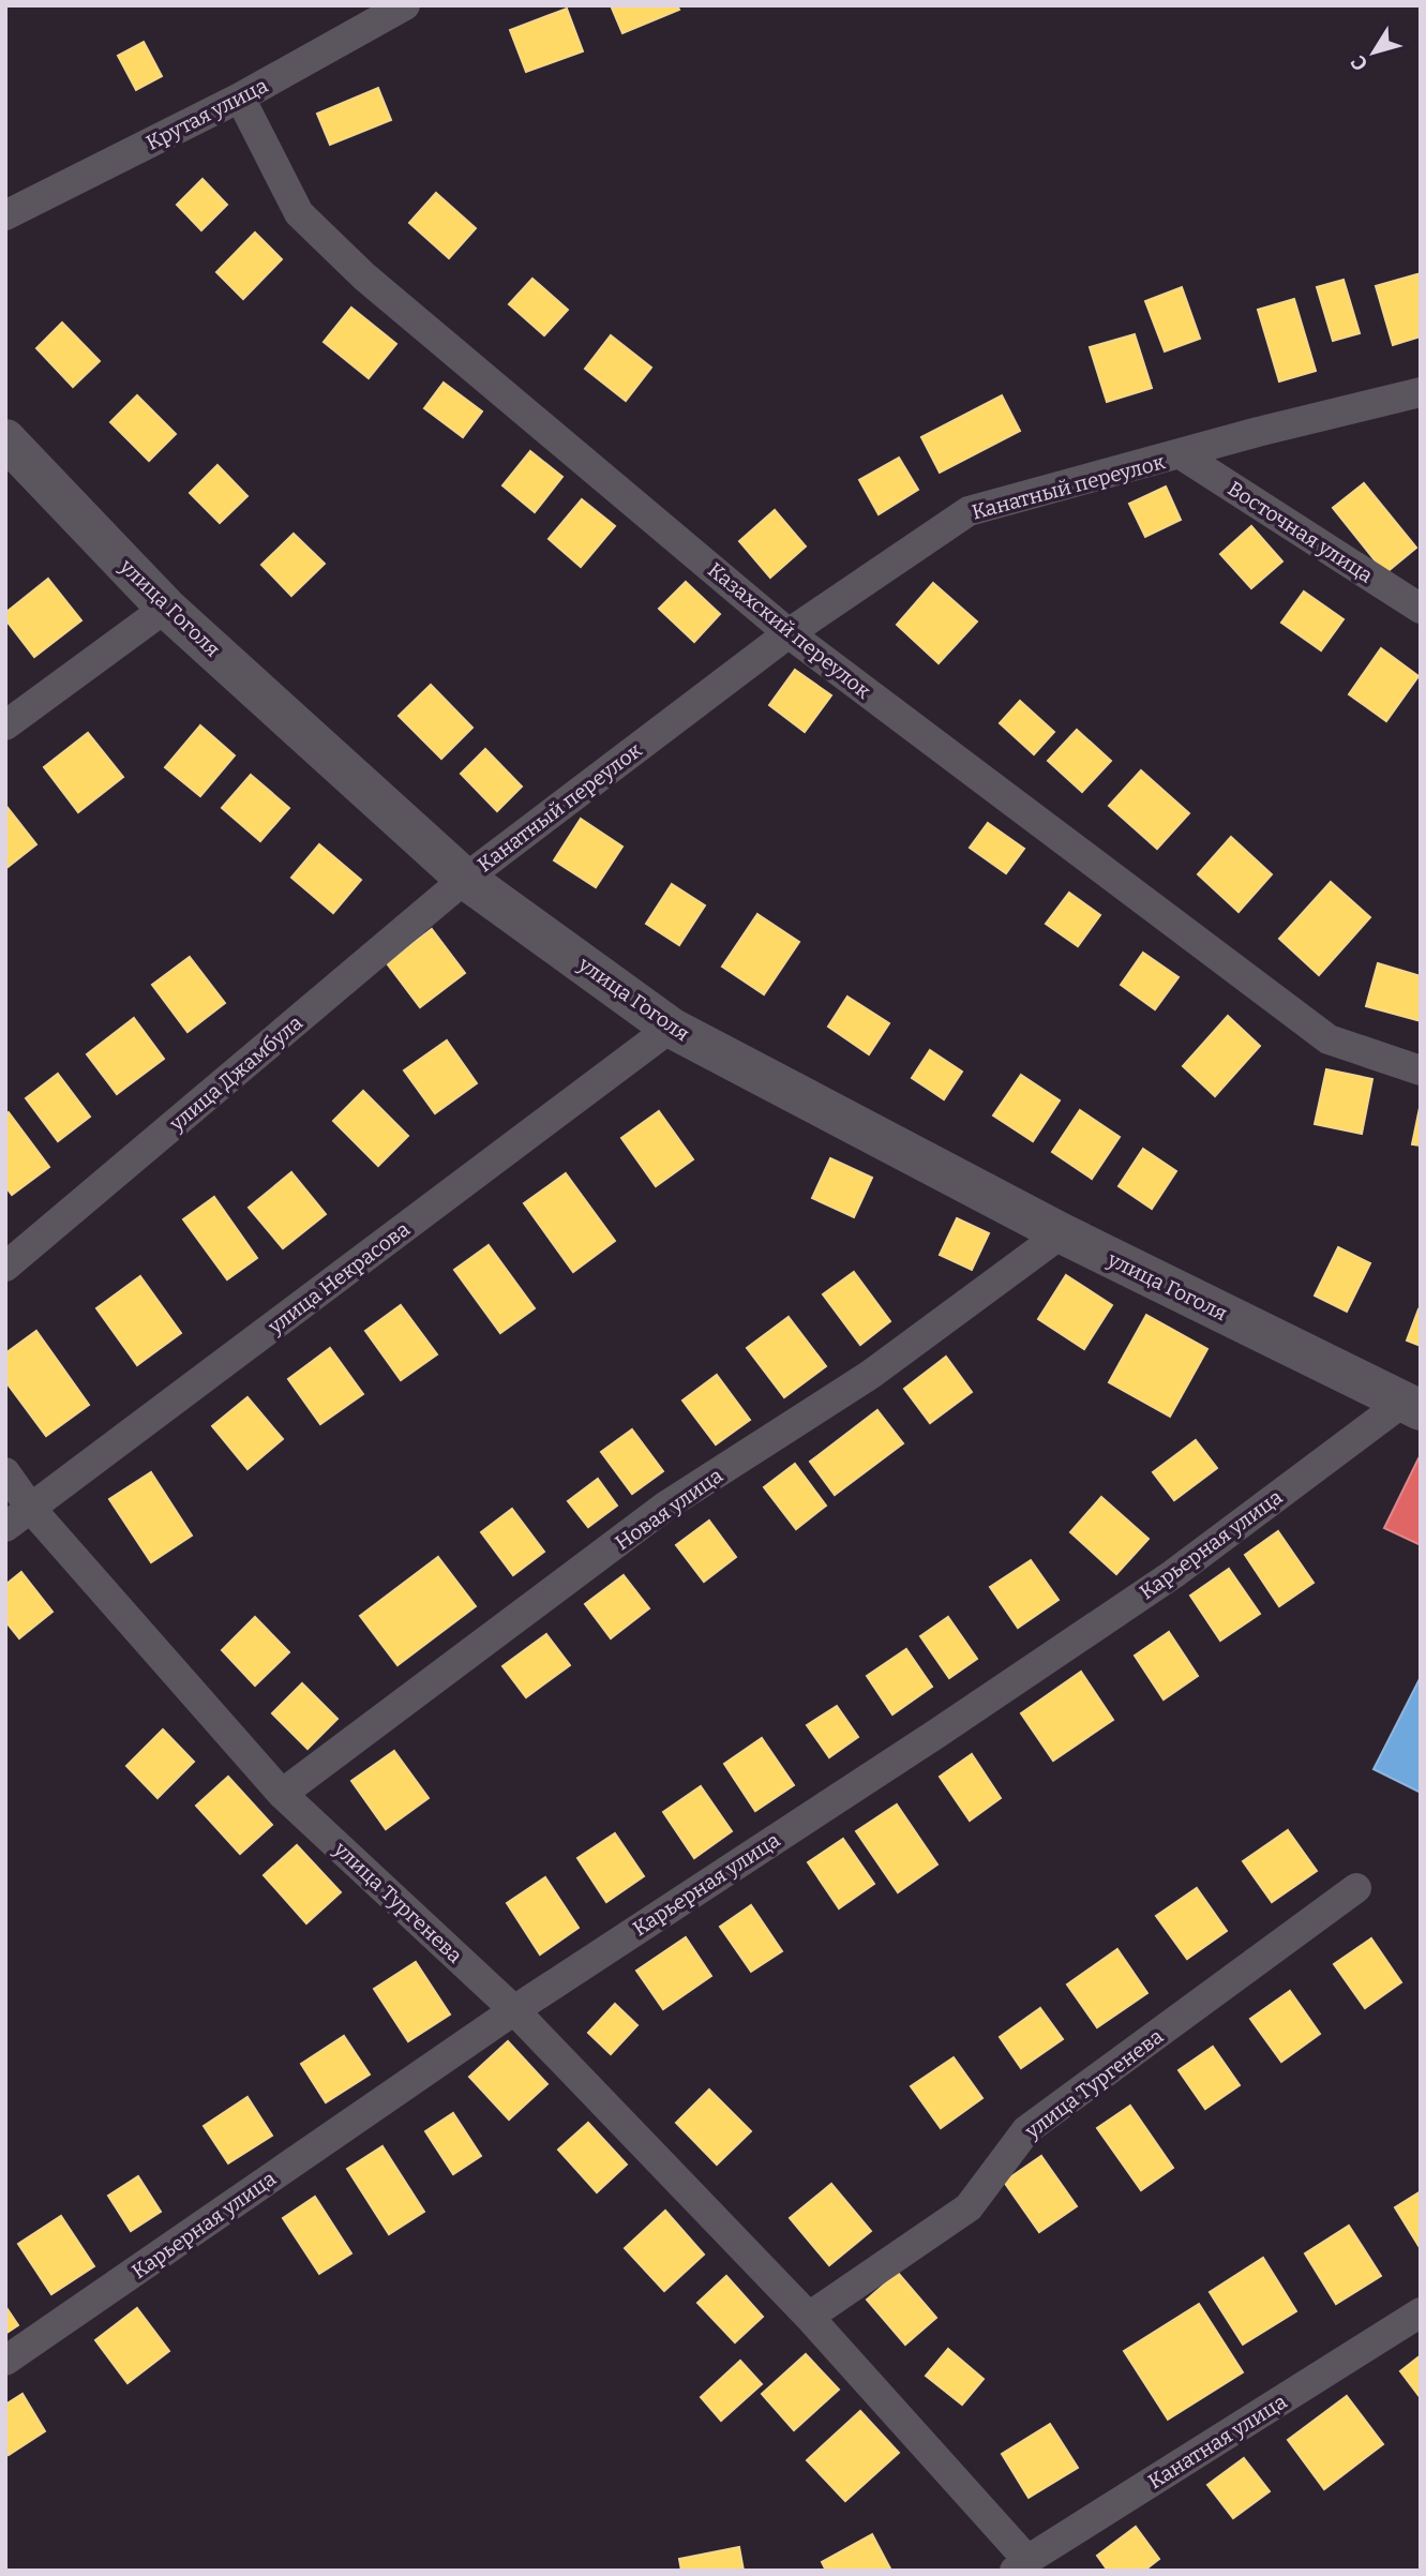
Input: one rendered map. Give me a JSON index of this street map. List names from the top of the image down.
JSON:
{
  "streets": {
    "street": [
      "Крутая улица",
      "Канатный переулок",
      "Восточная улица",
      "улица Гоголя",
      "Казахский переулок",
      "улица Джамбула",
      "улица Некрасова",
      "Новая улица",
      "Карьерная улица",
      "улица Тургенева",
      "Канатная улица"
    ]
  },
  "crossings": [
    ["Крутая улица", "Казахский переулок"],
    ["Канатный переулок", "Восточная улица"],
    ["Канатный переулок", "улица Гоголя"],
    ["Канатный переулок", "Казахский переулок"],
    ["Канатный переулок", "улица Джамбула"],
    ["улица Гоголя", "улица Джамбула"],
    ["улица Гоголя", "улица Некрасова"],
    ["улица Гоголя", "Новая улица"],
    ["улица Гоголя", "Карьерная улица"],
    ["улица Некрасова", "улица Тургенева"],
    ["Новая улица", "улица Тургенева"],
    ["Карьерная улица", "улица Тургенева"],
    ["улица Тургенева", "Канатная улица"]
  ],
  "north": "bottom left"
}
